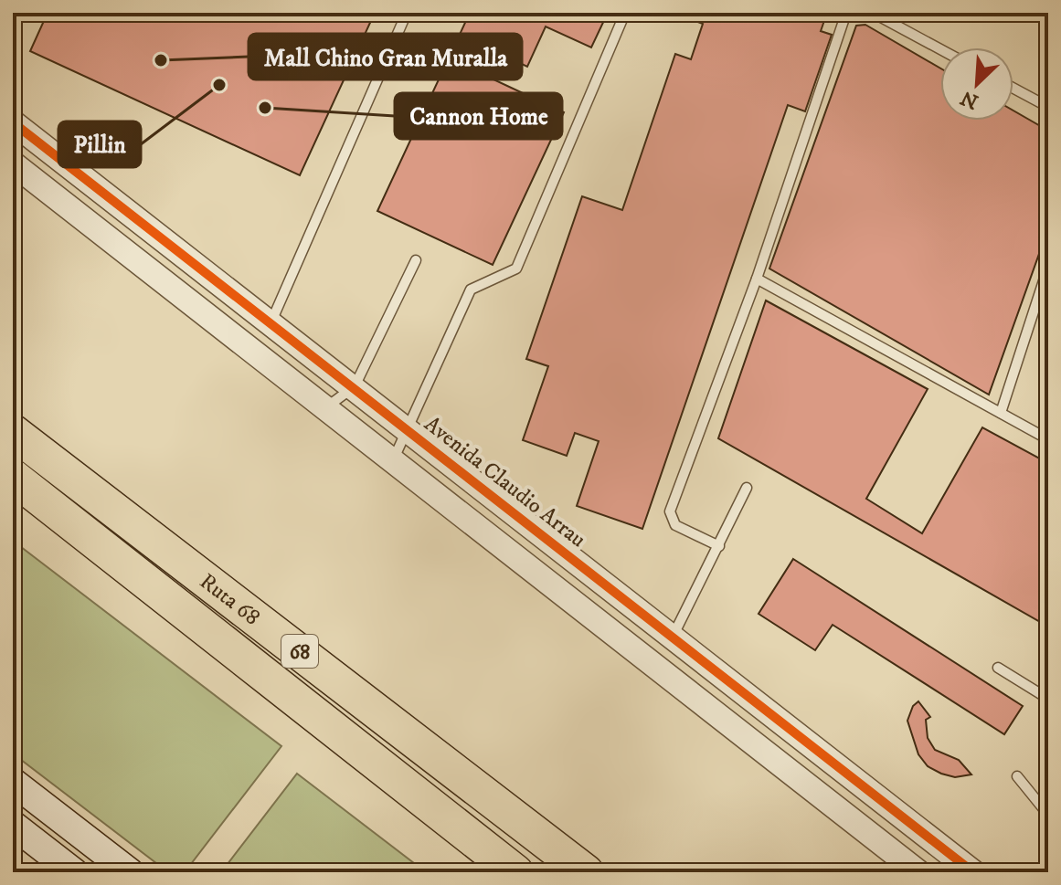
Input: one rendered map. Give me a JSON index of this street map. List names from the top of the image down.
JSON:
{
  "streets": {
    "highway": ["Ruta 68", "68"],
    "street": ["Avenida Claudio Arrau"]
  },
  "places": ["Mall Chino Gran Muralla", "Pillin", "Cannon Home"],
  "north": "bottom left"
}
